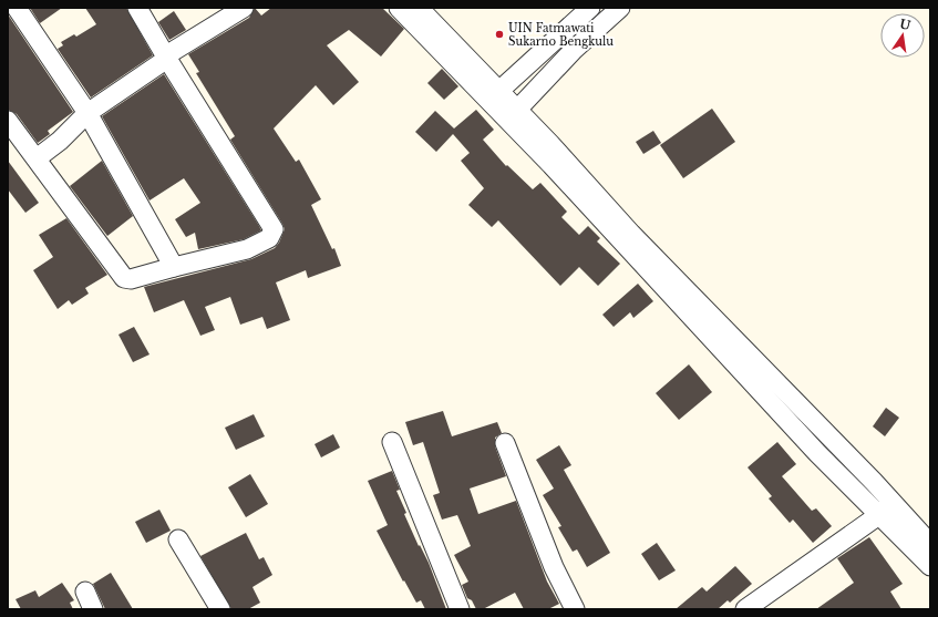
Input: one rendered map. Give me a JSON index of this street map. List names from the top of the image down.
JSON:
{
  "places": ["UIN Fatmawati Sukarno Bengkulu"],
  "north": "top"
}
